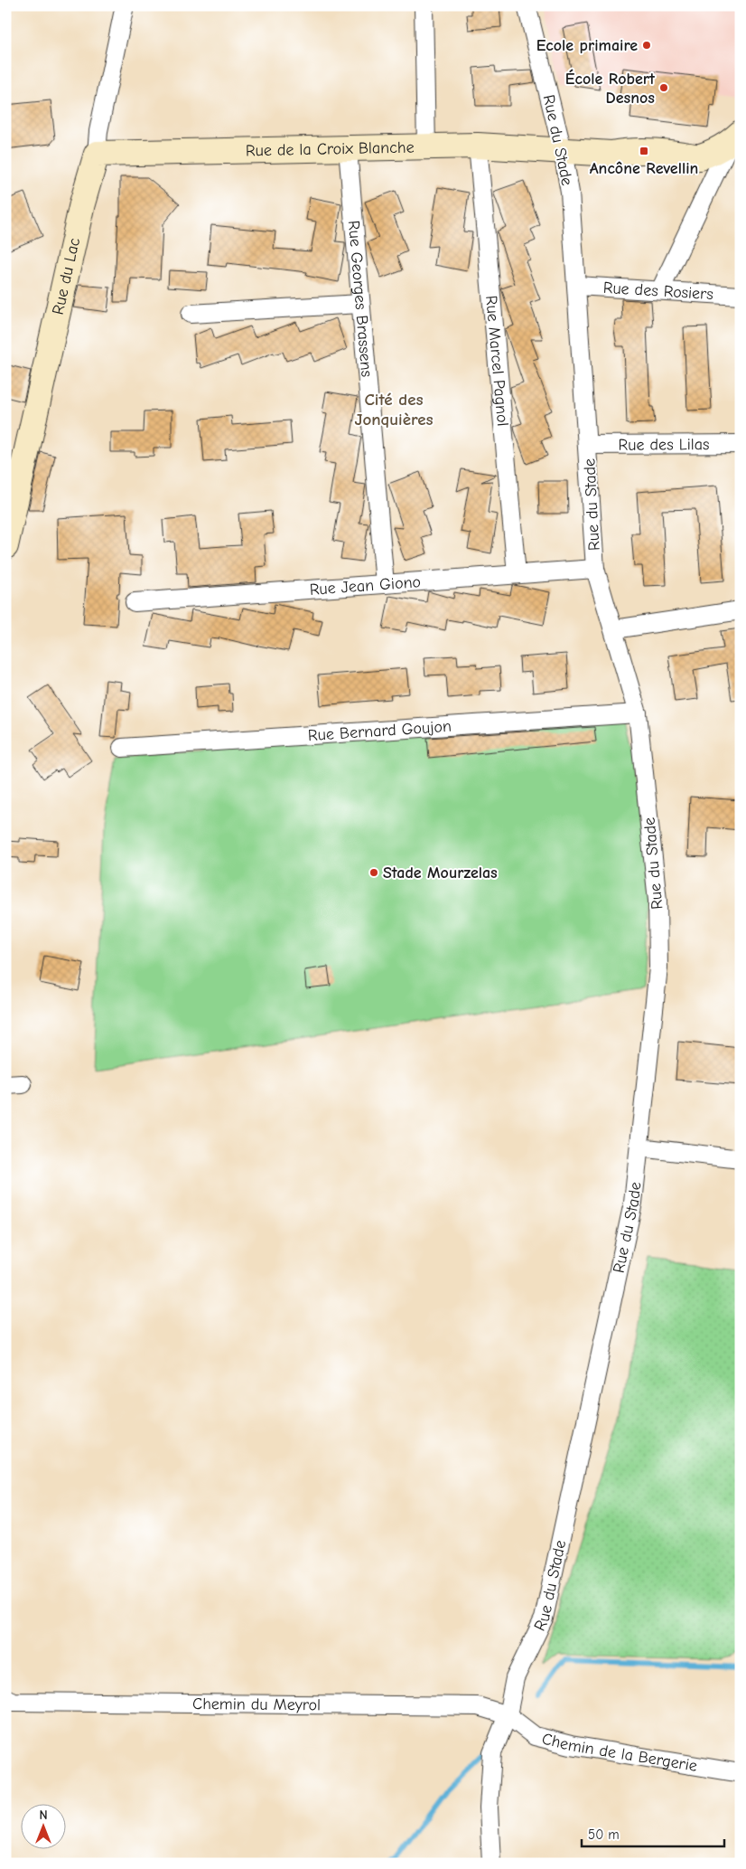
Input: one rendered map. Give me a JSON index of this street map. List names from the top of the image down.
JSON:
{
  "streets": {
    "street": [
      "Rue du Stade",
      "Rue de la Croix Blanche",
      "Rue du Lac",
      "Rue des Rosiers",
      "Rue Georges Brassens",
      "Rue Marcel Pagnol",
      "Rue des Lilas",
      "Rue Jean Giono",
      "Rue Bernard Goujon",
      "Chemin du Meyrol",
      "Chemin de la Bergerie"
    ]
  },
  "crossings": [
    ["Rue du Stade", "Rue de la Croix Blanche"],
    ["Rue du Stade", "Rue des Rosiers"],
    ["Rue du Stade", "Rue des Lilas"],
    ["Rue du Stade", "Rue Jean Giono"],
    ["Rue du Stade", "Rue Bernard Goujon"],
    ["Rue du Stade", "Chemin du Meyrol"],
    ["Rue du Stade", "Chemin de la Bergerie"],
    ["Rue de la Croix Blanche", "Rue du Lac"],
    ["Rue de la Croix Blanche", "Rue Georges Brassens"],
    ["Rue de la Croix Blanche", "Rue Marcel Pagnol"],
    ["Rue Georges Brassens", "Rue Jean Giono"],
    ["Rue Marcel Pagnol", "Rue Jean Giono"],
    ["Chemin du Meyrol", "Chemin de la Bergerie"]
  ],
  "districts": ["Cité des Jonquières"],
  "places": {
    "other": ["Ecole primaire", "École Robert Desnos", "Stade Mourzelas"],
    "transit": ["Ancône Revellin"]
  },
  "scale_bar": "50 m",
  "north": "top"
}
